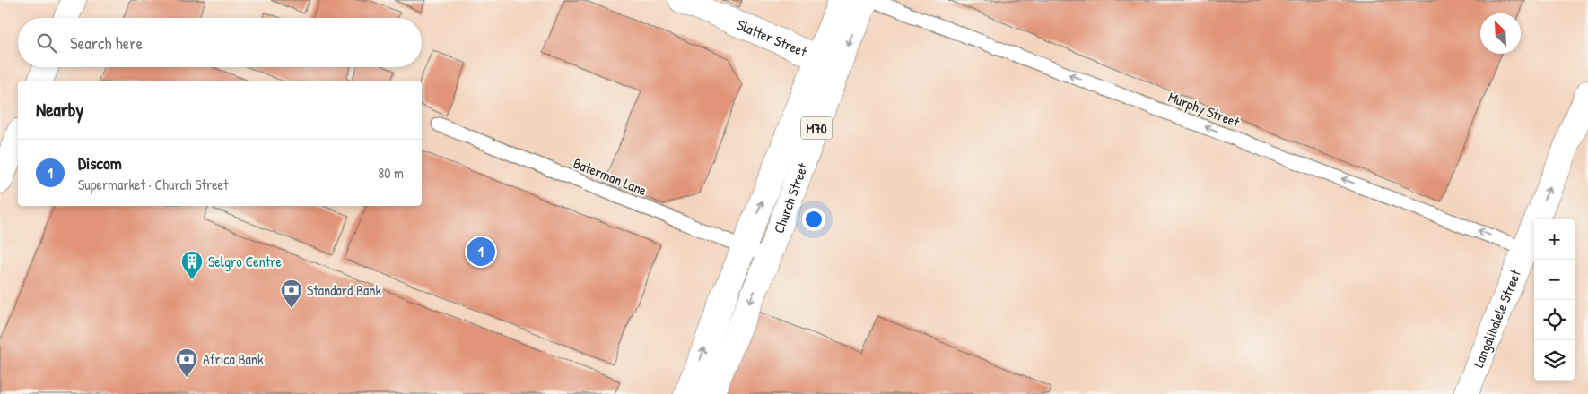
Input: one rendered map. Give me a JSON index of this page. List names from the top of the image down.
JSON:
{
  "streets": {
    "main road": [
      "Slatter Street",
      "M70",
      "Church Street",
      "Langalibalele Street"
    ],
    "lane": ["Murphy Street", "Baterman Lane"]
  },
  "crossings": [
    ["Slatter Street", "Church Street"],
    ["Murphy Street", "Langalibalele Street"],
    ["Baterman Lane", "Church Street"]
  ],
  "one_way": ["Murphy Street", "Langalibalele Street"],
  "places": {
    "building": ["Selgro Centre"],
    "bank": ["Standard Bank", "Africa Bank"]
  },
  "north": "top left",
  "page": {
    "search": "Search here",
    "heading": "Nearby",
    "list": [
      {
        "mark": "1",
        "name": "Discom",
        "note": "Supermarket · Church Street",
        "value": "80 m"
      }
    ],
    "map_buttons": ["+", "−"],
    "pins": "1"
  }
}
